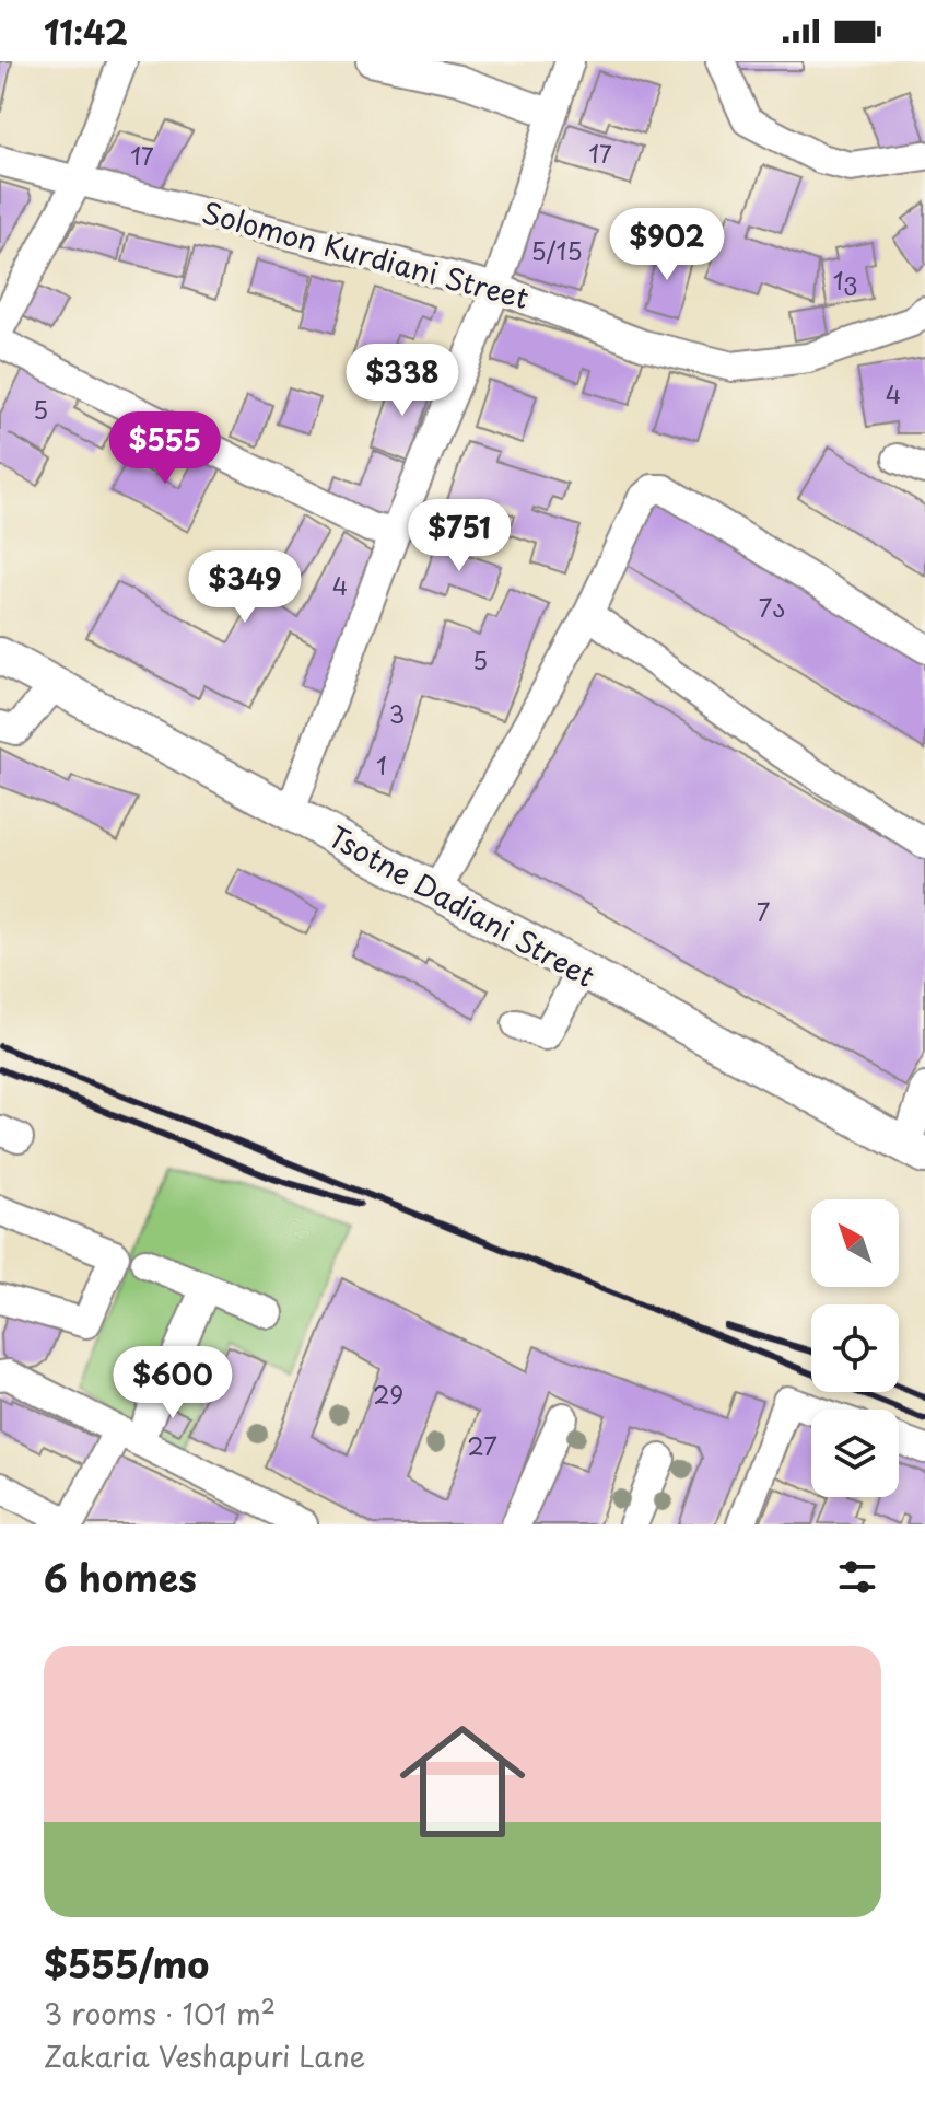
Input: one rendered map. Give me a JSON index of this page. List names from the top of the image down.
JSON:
{
  "streets": {
    "main road": ["Tsotne Dadiani Street"],
    "street": ["Solomon Kurdiani Street"]
  },
  "house_numbers": [
    "17",
    "17",
    "5/15",
    "1ვ",
    "4",
    "5",
    "4",
    "7ა",
    "5",
    "3",
    "1",
    "7",
    "29",
    "27"
  ],
  "north": "top left",
  "page": {
    "status": "11:42",
    "price": [
      "$902",
      "$338",
      "$555",
      "$751",
      "$349",
      "$600"
    ],
    "heading": "6 homes",
    "list": [
      {
        "name": "$555/mo",
        "note": "3 rooms · 101 m² · Zakaria Veshapuri Lane"
      }
    ]
  }
}
